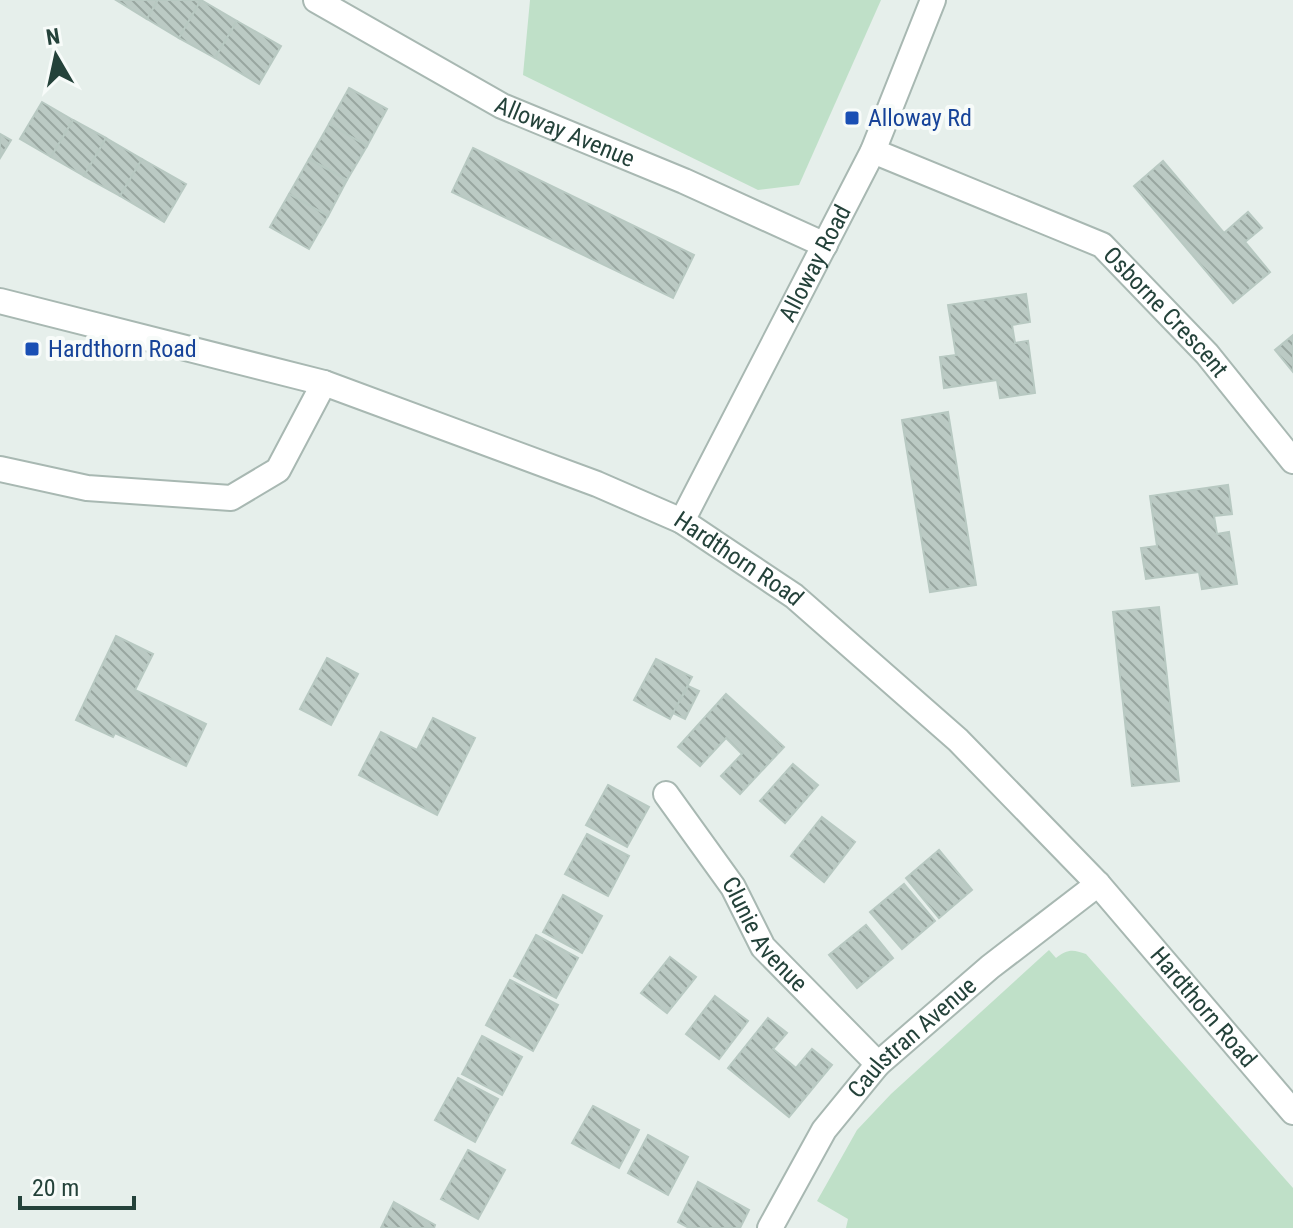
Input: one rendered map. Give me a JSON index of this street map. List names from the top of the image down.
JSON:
{
  "streets": {
    "street": [
      "Alloway Avenue",
      "Alloway Road",
      "Osborne Crescent",
      "Hardthorn Road",
      "Clunie Avenue",
      "Caulstran Avenue"
    ]
  },
  "crossings": [
    ["Alloway Avenue", "Alloway Road"],
    ["Alloway Road", "Osborne Crescent"],
    ["Alloway Road", "Hardthorn Road"],
    ["Hardthorn Road", "Caulstran Avenue"],
    ["Clunie Avenue", "Caulstran Avenue"]
  ],
  "places": {
    "transit": ["Alloway Rd", "Hardthorn Road"]
  },
  "scale_bar": "20 m",
  "north": "top"
}
